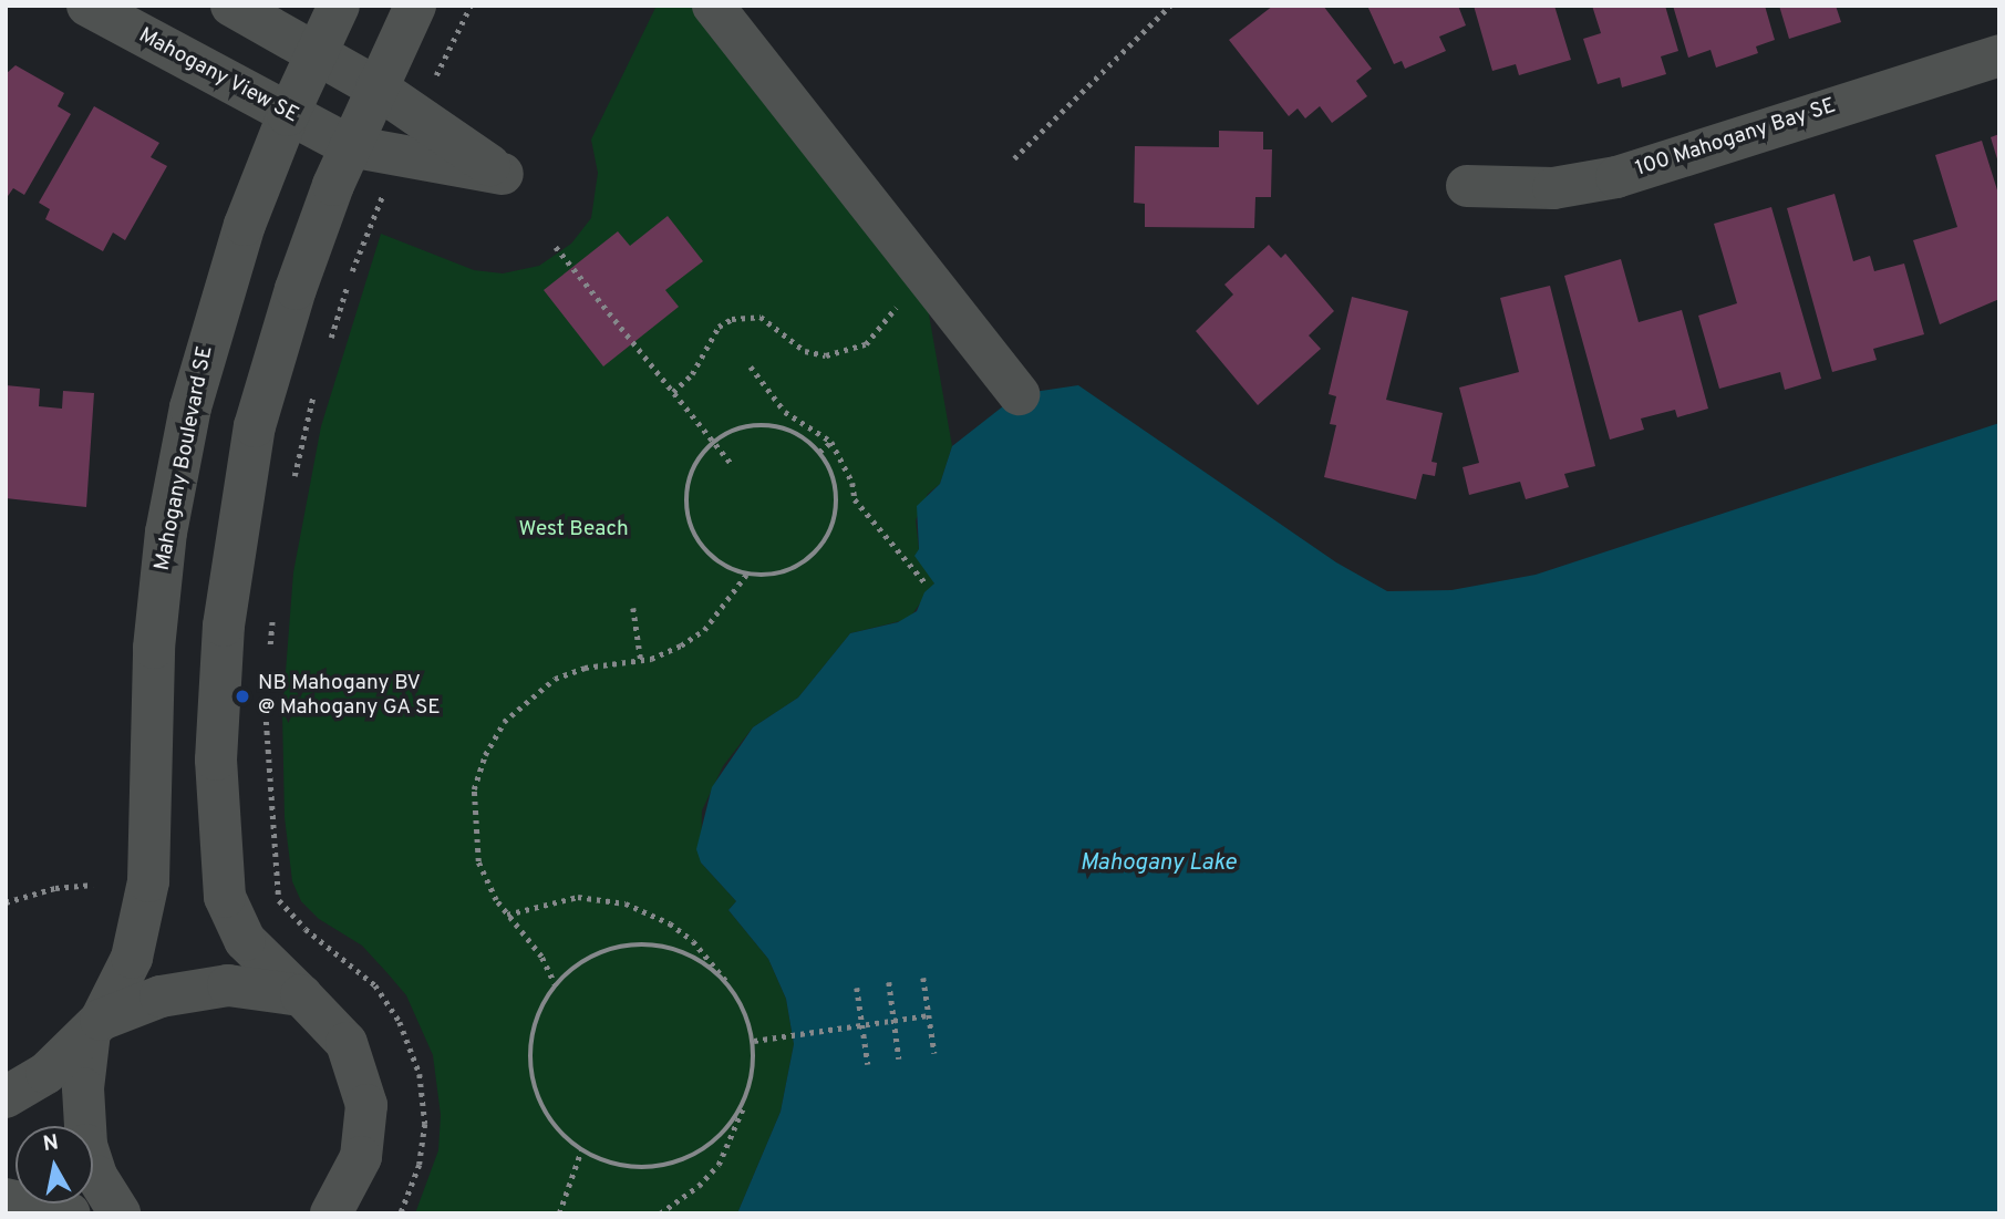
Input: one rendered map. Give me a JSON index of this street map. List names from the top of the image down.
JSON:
{
  "streets": {
    "street": ["Mahogany View SE", "100 Mahogany Bay SE", "Mahogany Boulevard SE"]
  },
  "crossings": [
    ["Mahogany View SE", "Mahogany Boulevard SE"]
  ],
  "water": ["Mahogany Lake"],
  "parks": ["West Beach"],
  "places": ["NB Mahogany BV @ Mahogany GA SE"],
  "north": "top"
}
